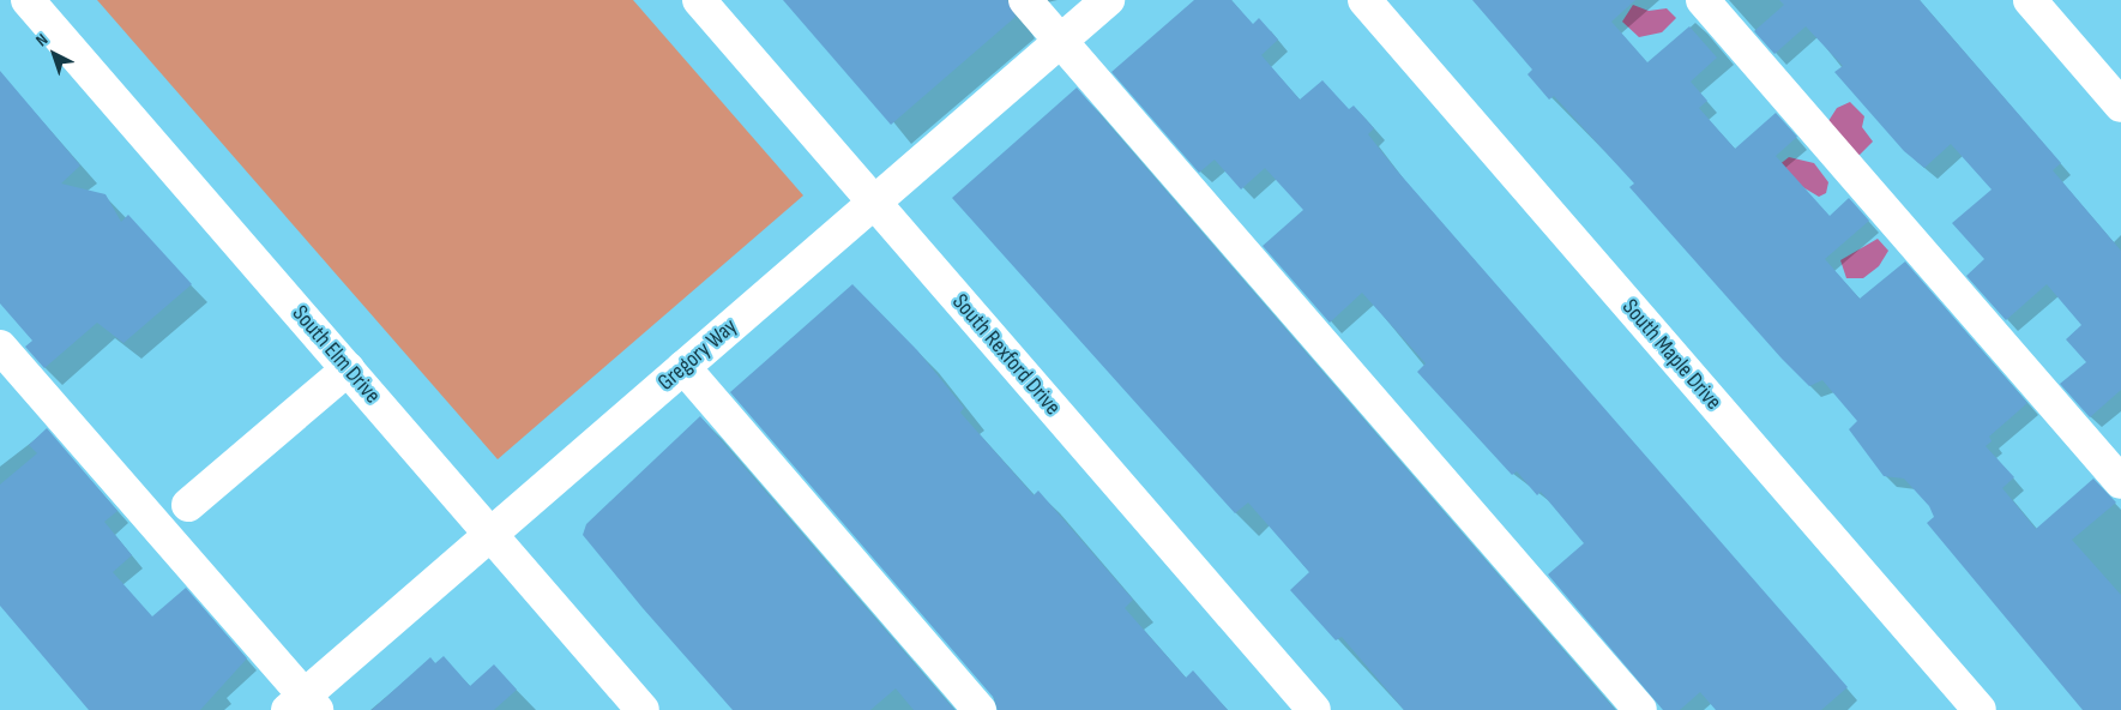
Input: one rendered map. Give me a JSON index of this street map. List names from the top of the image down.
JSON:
{
  "streets": {
    "street": [
      "South Elm Drive",
      "Gregory Way",
      "South Rexford Drive",
      "South Maple Drive"
    ]
  },
  "crossings": [
    ["South Elm Drive", "Gregory Way"],
    ["Gregory Way", "South Rexford Drive"]
  ],
  "north": "top left"
}
